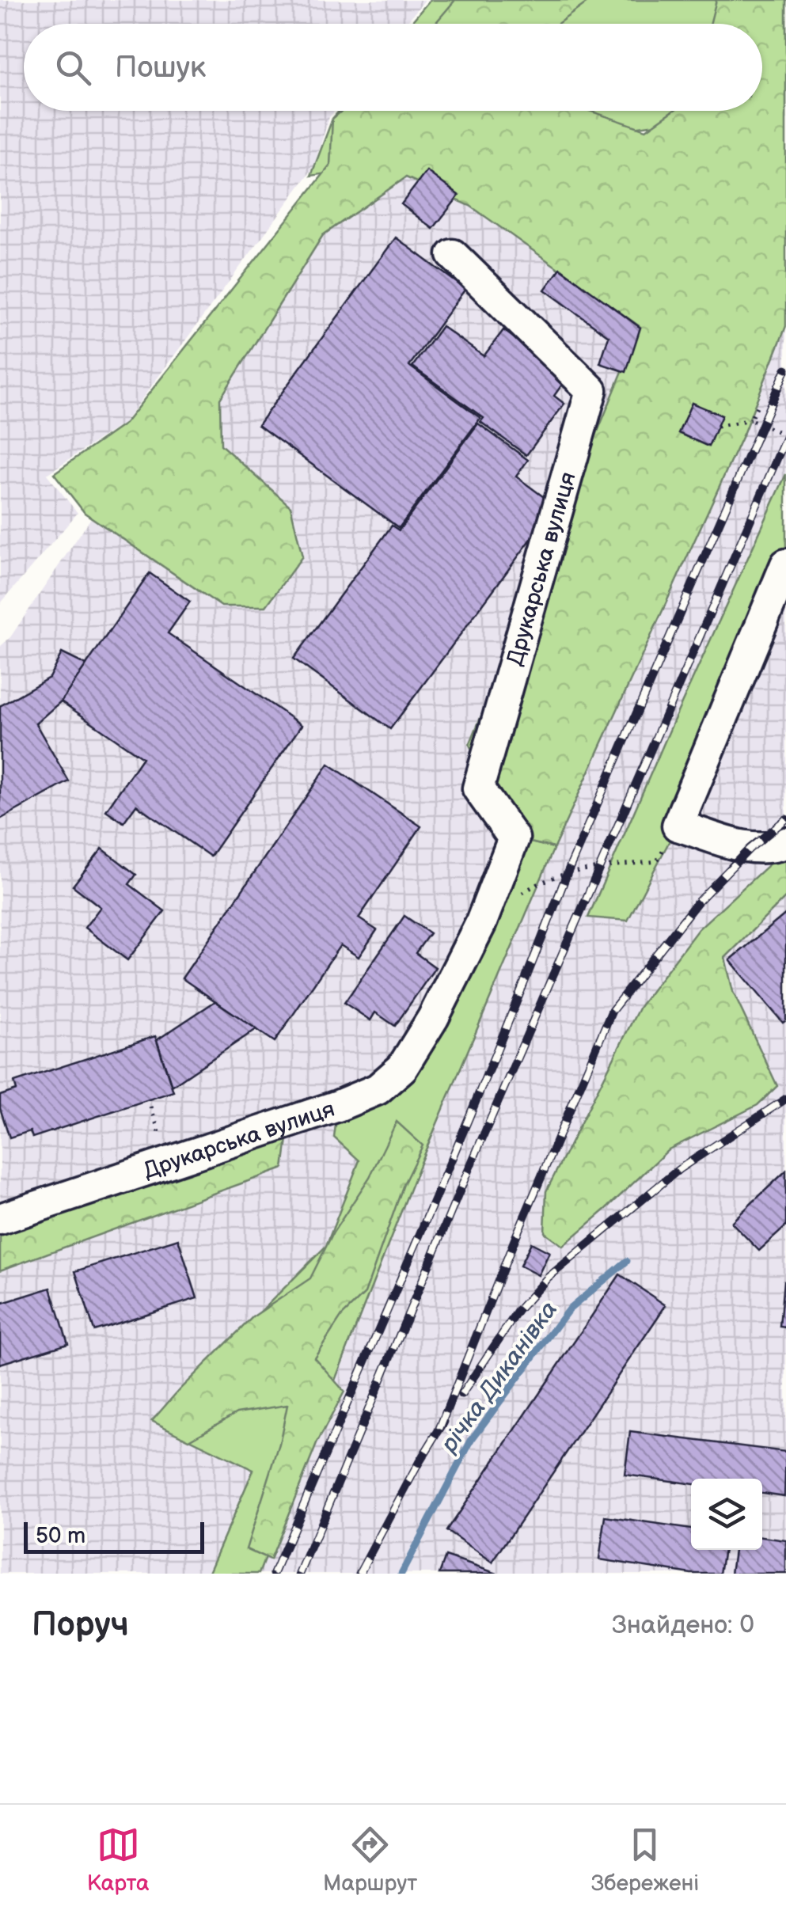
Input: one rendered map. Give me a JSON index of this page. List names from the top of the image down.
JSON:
{
  "streets": {
    "street": ["Друкарська вулиця"]
  },
  "water": ["річка Диканівка"],
  "scale_bar": "50 m",
  "page": {
    "search": "Пошук",
    "scale": "50 m",
    "heading": ["Поруч", "Знайдено: 0"],
    "nav": ["Карта", "Маршрут", "Збережені"]
  }
}
